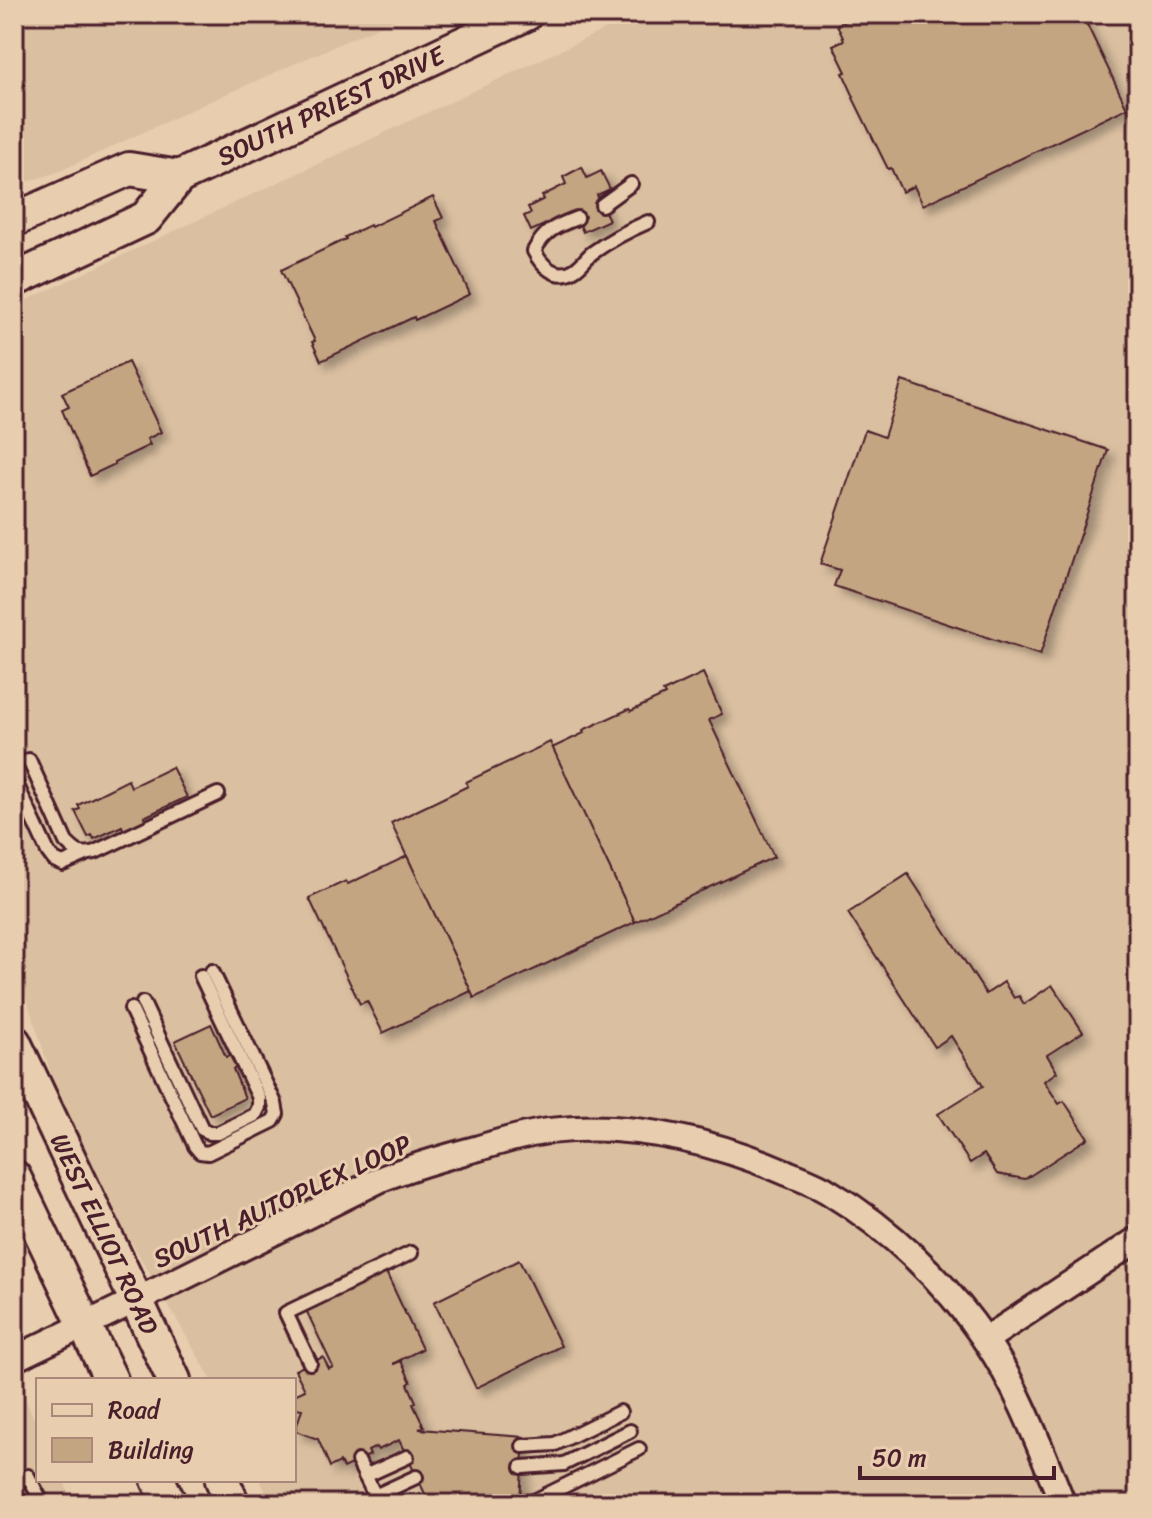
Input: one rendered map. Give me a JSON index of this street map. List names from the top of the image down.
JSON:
{
  "streets": {
    "main road": ["SOUTH PRIEST DRIVE", "WEST ELLIOT ROAD"],
    "street": ["SOUTH AUTOPLEX LOOP"]
  },
  "crossings": [
    ["SOUTH AUTOPLEX LOOP", "WEST ELLIOT ROAD"]
  ],
  "legend": ["Road", "Building"],
  "scale_bar": "50 m"
}
